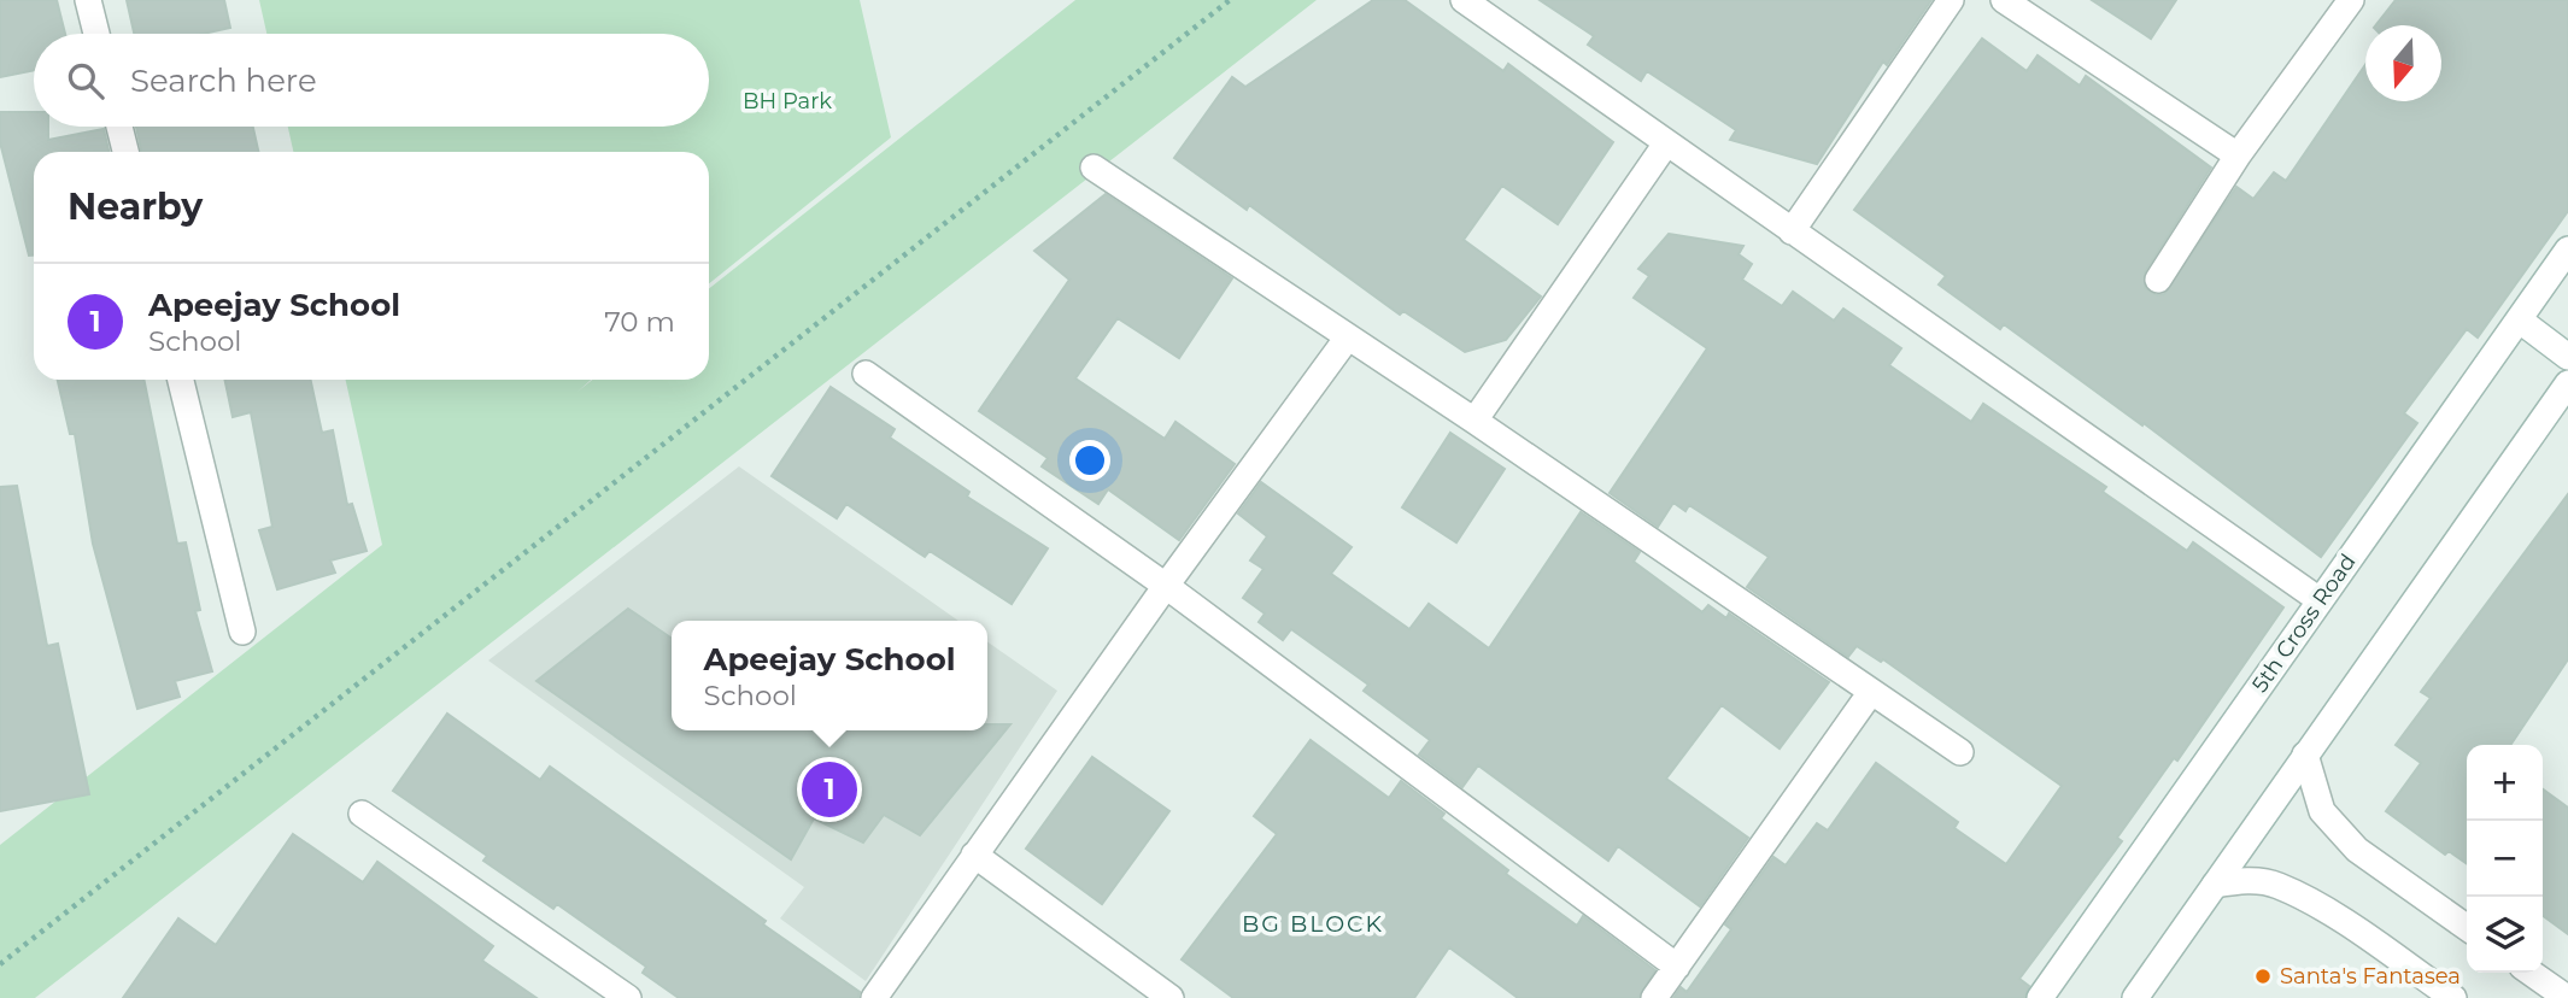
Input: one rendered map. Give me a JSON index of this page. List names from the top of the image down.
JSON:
{
  "streets": {
    "street": ["5th Cross Road"]
  },
  "districts": ["BG BLOCK"],
  "parks": ["BH Park"],
  "places": ["Santa's Fantasea"],
  "north": "bottom",
  "page": {
    "search": "Search here",
    "heading": "Nearby",
    "list": [
      {
        "mark": "1",
        "name": "Apeejay School",
        "note": "School",
        "value": "70 m"
      }
    ],
    "popup": ["Apeejay School", "School"],
    "map_buttons": ["+", "−"],
    "pins": "1"
  }
}
